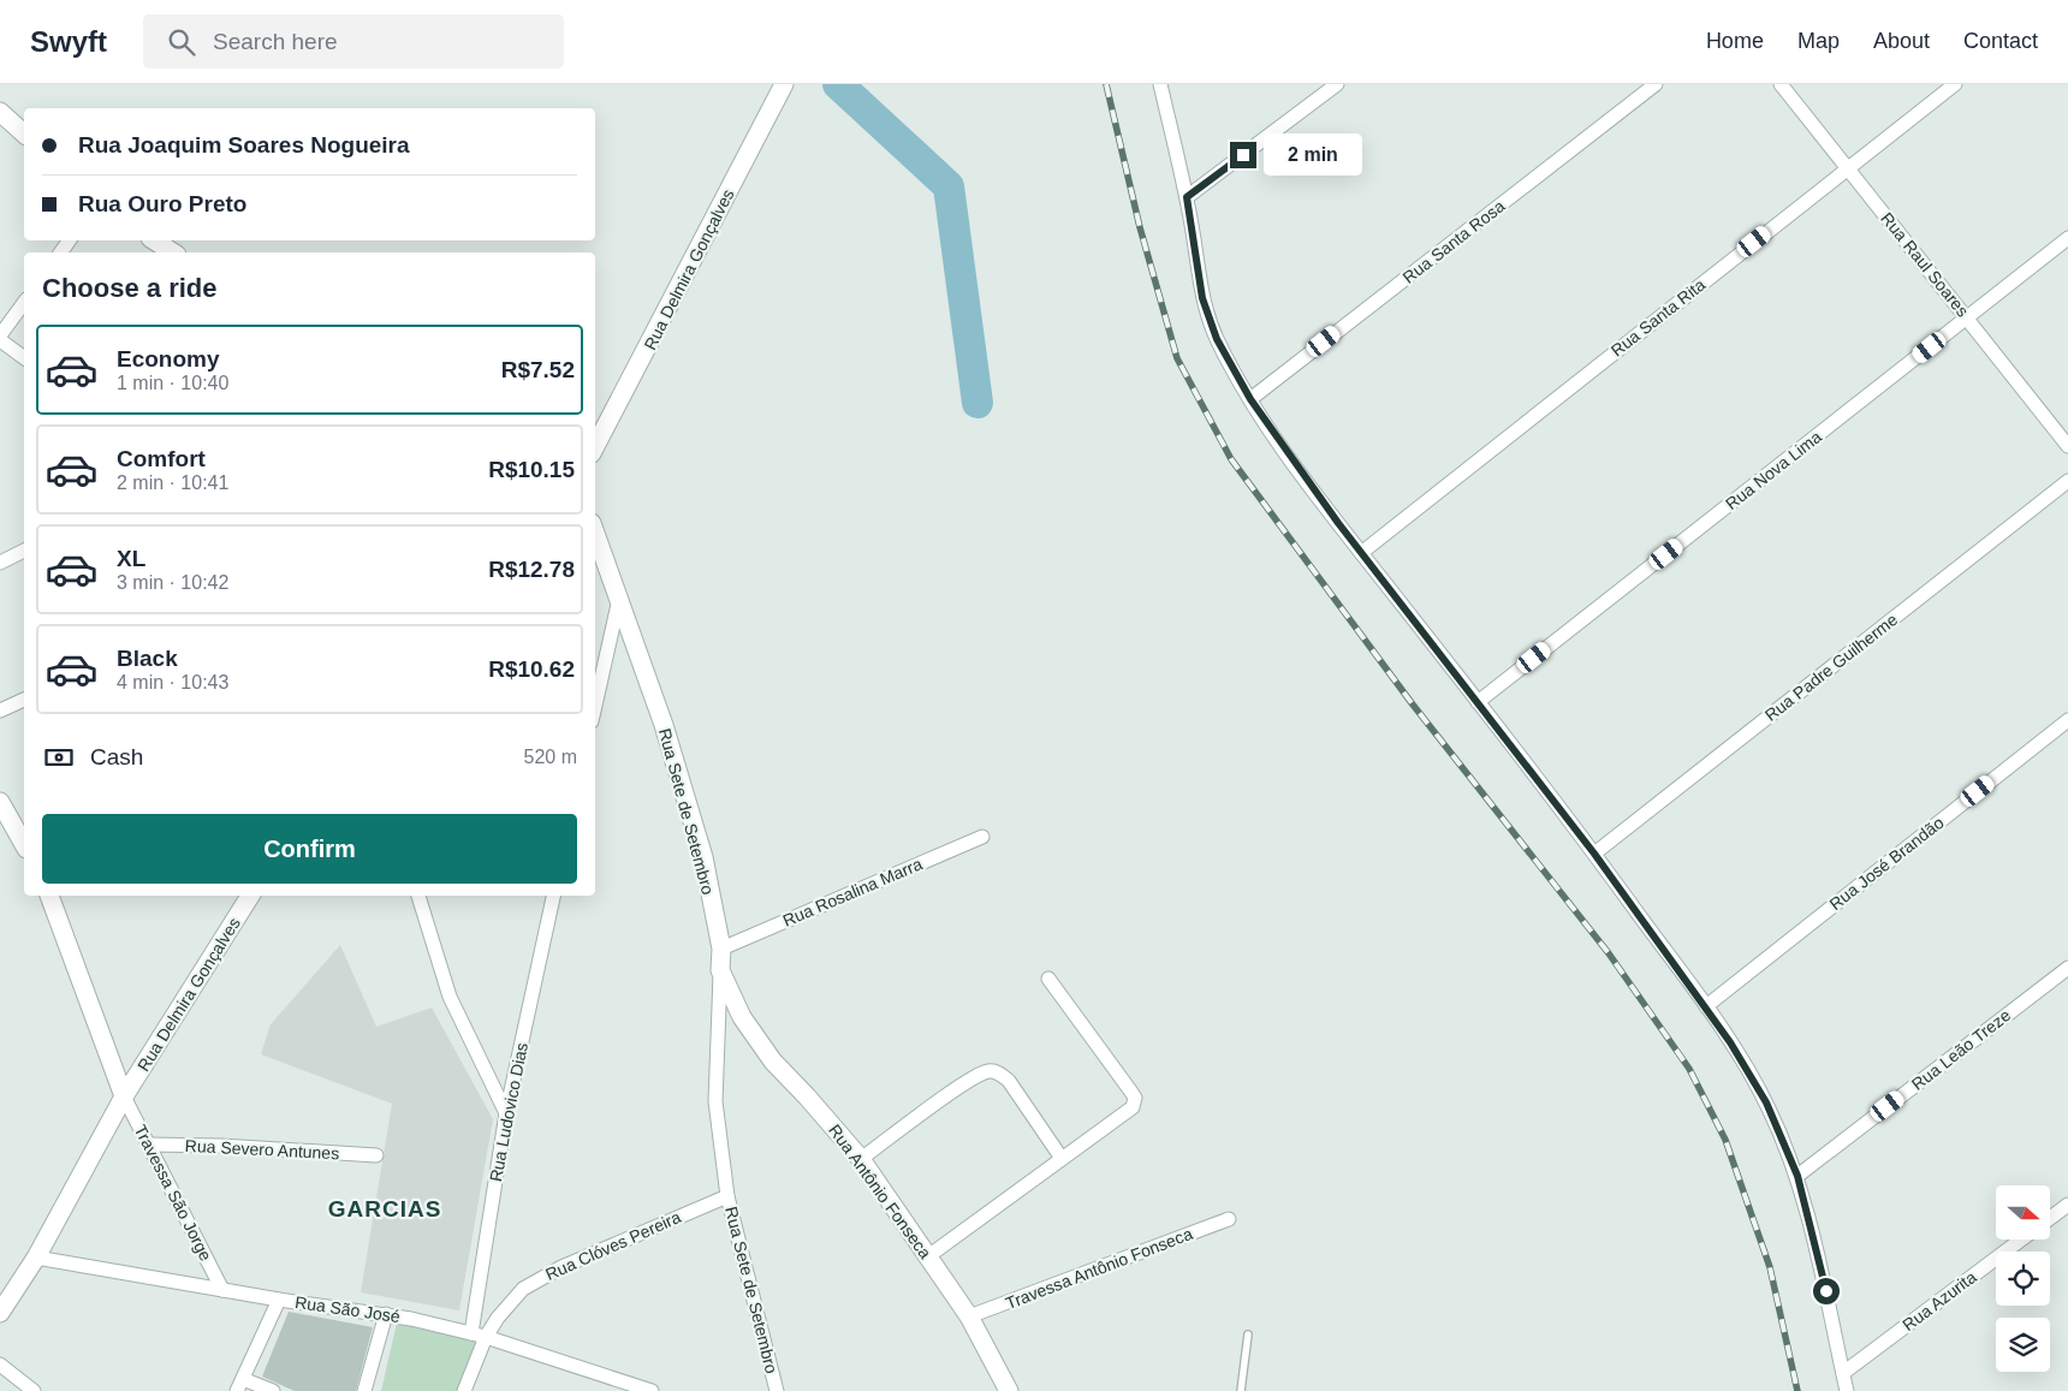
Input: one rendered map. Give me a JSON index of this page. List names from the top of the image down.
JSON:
{
  "streets": {
    "street": [
      "Rua Santa Rosa",
      "Rua Raul Soares",
      "Rua Delmira Gonçalves",
      "Rua Santa Rita",
      "Rua Nova Lima",
      "Rua Padre Guilherme",
      "Rua Sete de Setembro",
      "Rua José Brandão",
      "Rua Rosalina Marra",
      "Rua Leão Treze",
      "Rua Ludovico Dias",
      "Rua Severo Antunes",
      "Rua Antônio Fonseca",
      "Travessa São Jorge",
      "Rua Clóves Pereira",
      "Travessa Antônio Fonseca",
      "Rua Azurita",
      "Rua São José"
    ]
  },
  "crossings": [
    ["Rua Raul Soares", "Rua Santa Rita"],
    ["Rua Raul Soares", "Rua Nova Lima"],
    ["Rua Delmira Gonçalves", "Travessa São Jorge"],
    ["Rua Delmira Gonçalves", "Rua São José"],
    ["Rua Sete de Setembro", "Rua Rosalina Marra"],
    ["Rua Sete de Setembro", "Rua Antônio Fonseca"],
    ["Rua Sete de Setembro", "Rua Clóves Pereira"],
    ["Rua Ludovico Dias", "Rua São José"],
    ["Rua Severo Antunes", "Travessa São Jorge"],
    ["Rua Antônio Fonseca", "Travessa Antônio Fonseca"],
    ["Travessa São Jorge", "Rua São José"],
    ["Rua Clóves Pereira", "Rua São José"]
  ],
  "districts": ["GARCIAS"],
  "north": "right",
  "page": {
    "header": "Swyft",
    "search": "Search here",
    "nav": [
      "Home",
      "Map",
      "About",
      "Contact"
    ],
    "banner": ["Rua Joaquim Soares Nogueira", "Rua Ouro Preto"],
    "bubble": "2 min",
    "heading": "Choose a ride",
    "list": [
      {
        "name": "Economy",
        "note": "1 min · 10:40",
        "value": "R$7.52"
      },
      {
        "name": "Comfort",
        "note": "2 min · 10:41",
        "value": "R$10.15"
      },
      {
        "name": "XL",
        "note": "3 min · 10:42",
        "value": "R$12.78"
      },
      {
        "name": "Black",
        "note": "4 min · 10:43",
        "value": "R$10.62"
      }
    ],
    "pay": ["Cash", "520 m"],
    "buttons": "Confirm"
  }
}
